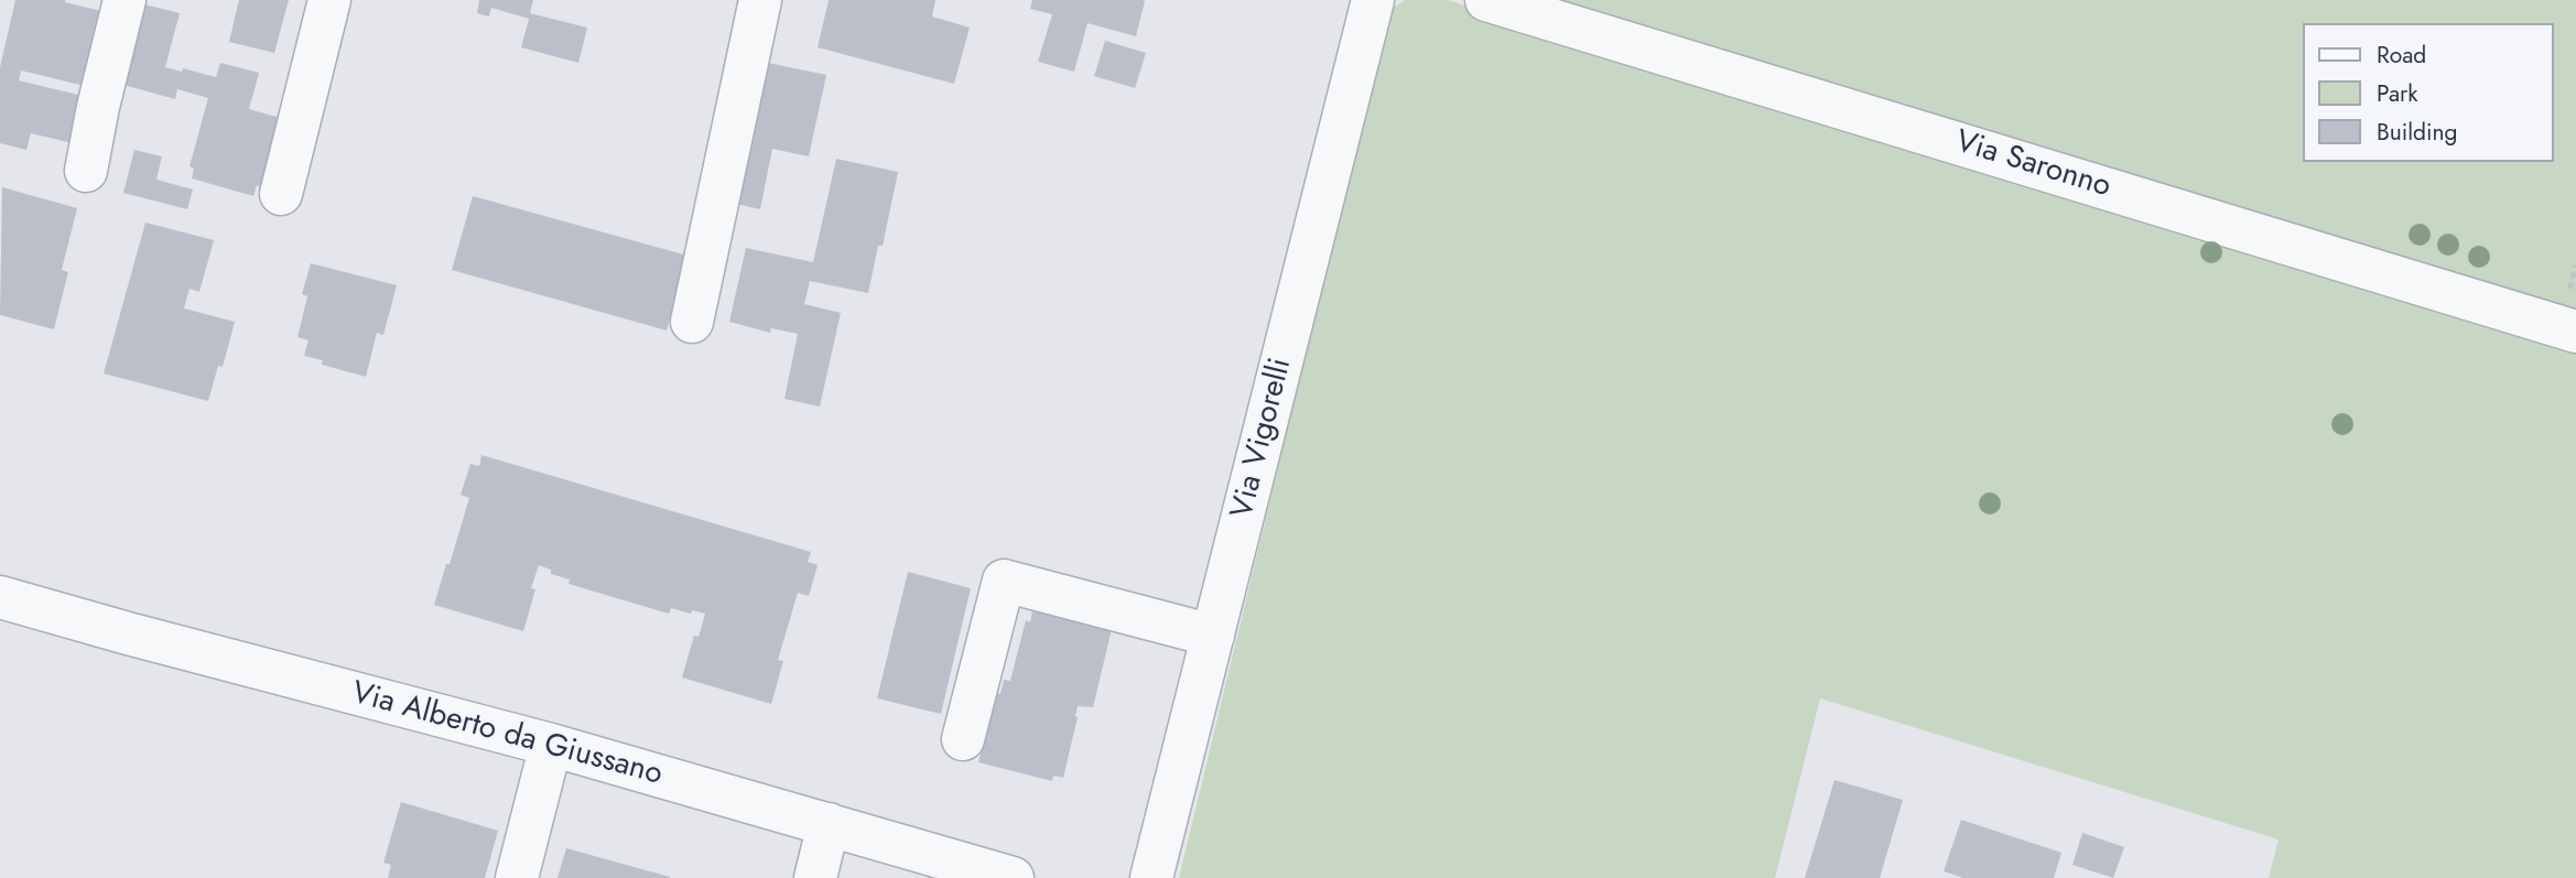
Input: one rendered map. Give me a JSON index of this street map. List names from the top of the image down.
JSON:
{
  "streets": {
    "street": ["Via Saronno", "Via Vigorelli", "Via Alberto da Giussano"]
  },
  "legend": ["Road", "Park", "Building"]
}
